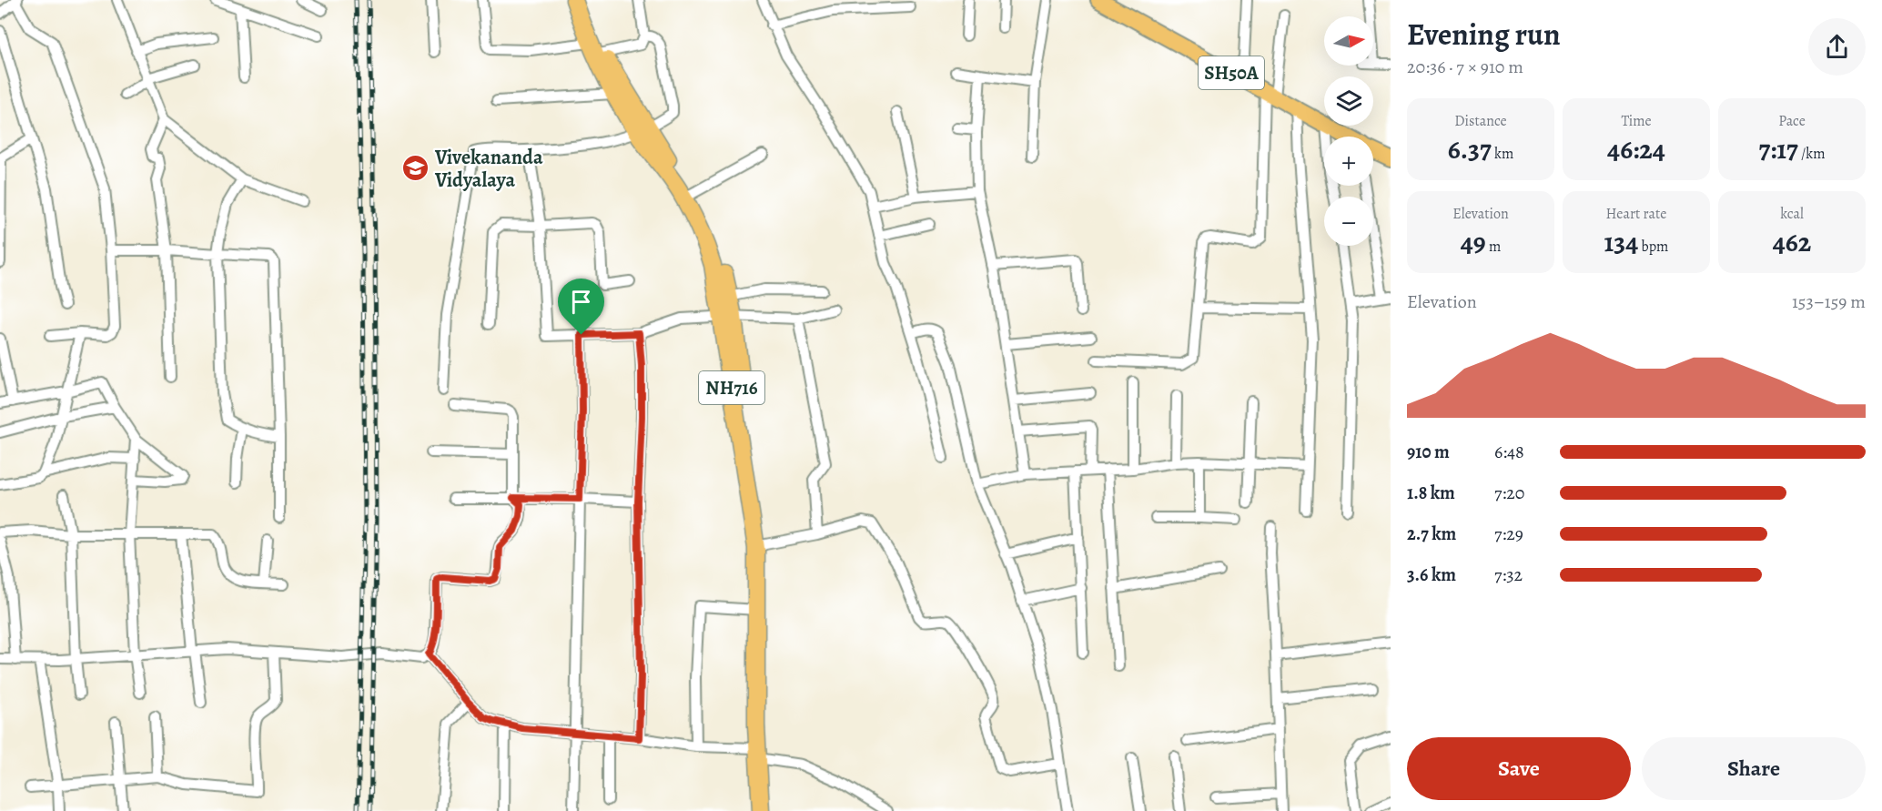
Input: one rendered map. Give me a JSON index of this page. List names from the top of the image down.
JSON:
{
  "streets": {
    "highway": ["NH716"],
    "main road": ["SH50A"]
  },
  "places": {
    "school or university": ["Vivekananda Vidyalaya"]
  },
  "north": "right",
  "page": {
    "heading": ["Evening run", "20:36 · 7 × 910 m"],
    "map_buttons": ["+", "−"],
    "stats": [
      ["Distance", "6.37 km"],
      ["Time", "46:24"],
      ["Pace", "7:17 /km"],
      ["Elevation", "49 m"],
      ["Heart rate", "134 bpm"],
      ["kcal", "462"]
    ],
    "chart": ["Elevation", "153–159 m"],
    "list": [
      {
        "name": "910 m",
        "note": "6:48"
      },
      {
        "name": "1.8 km",
        "note": "7:20"
      },
      {
        "name": "2.7 km",
        "note": "7:29"
      },
      {
        "name": "3.6 km",
        "note": "7:32"
      }
    ],
    "buttons": ["Save", "Share"]
  }
}
